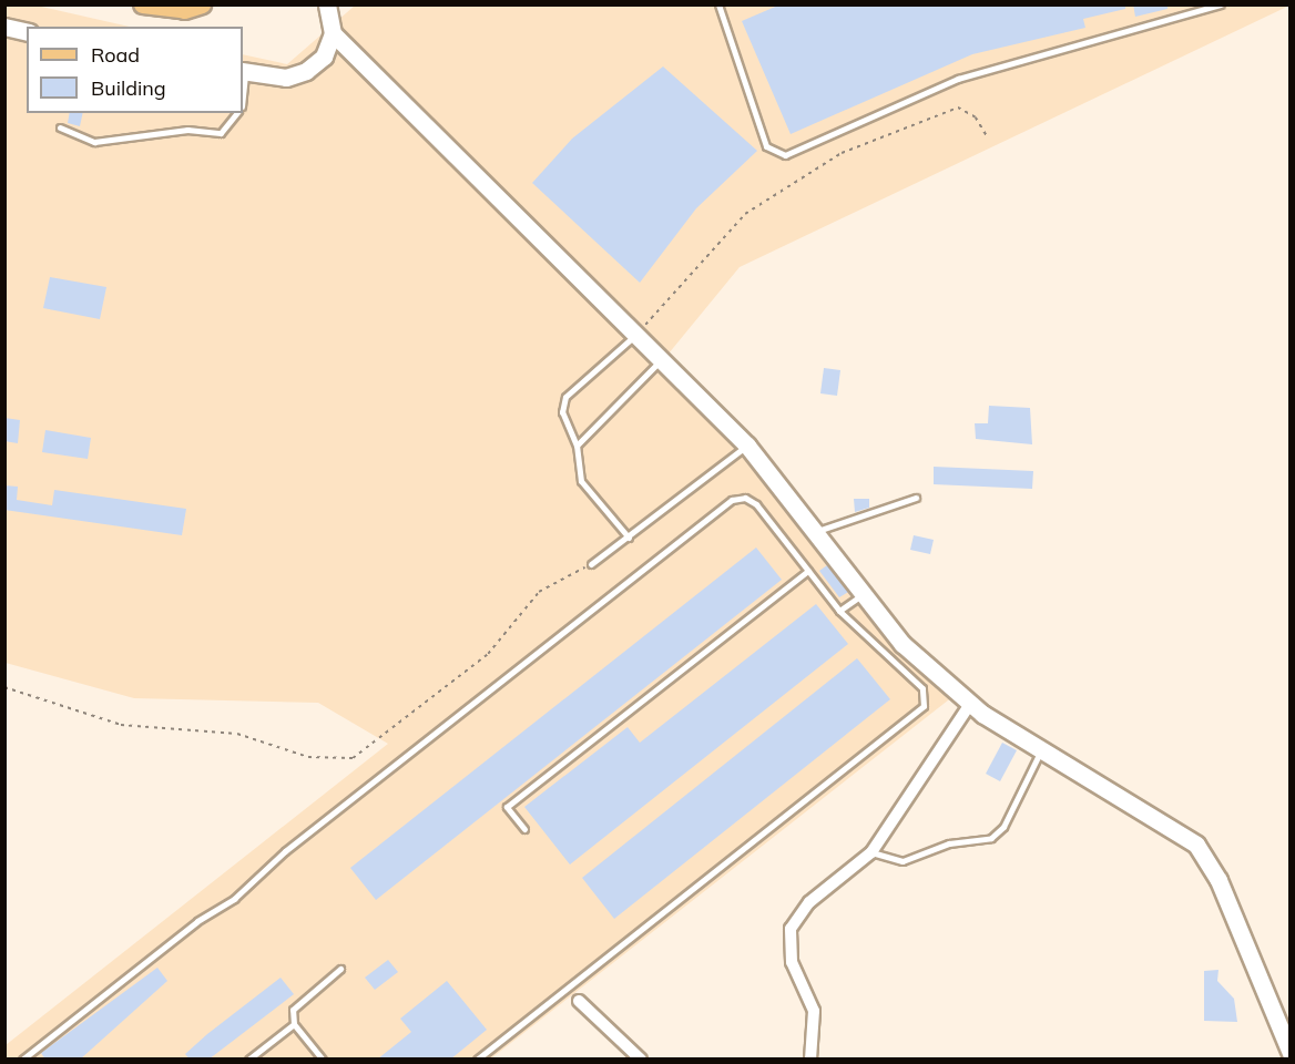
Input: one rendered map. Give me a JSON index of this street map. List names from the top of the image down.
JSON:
{
  "legend": ["Road", "Building"]
}
